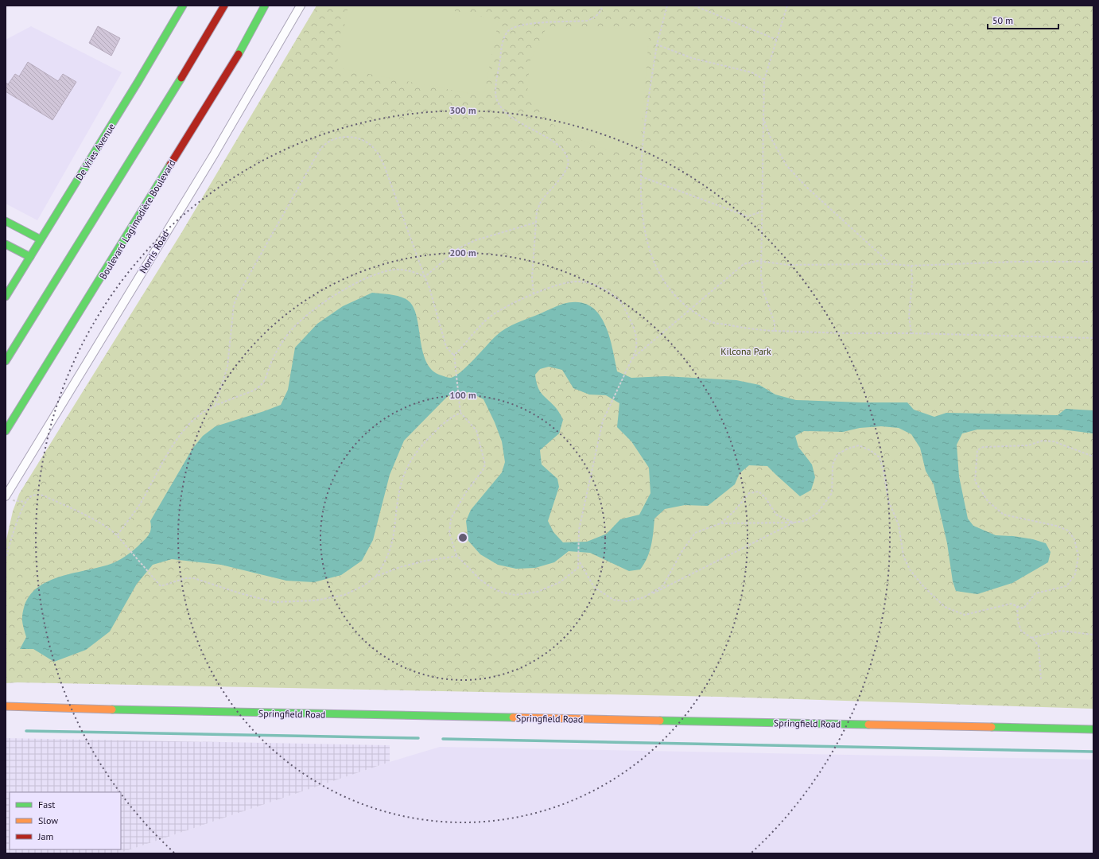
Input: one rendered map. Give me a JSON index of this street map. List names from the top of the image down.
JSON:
{
  "streets": {
    "street": [
      "De Vries Avenue",
      "Boulevard Lagimodière Boulevard",
      "Norris Road",
      "Springfield Road"
    ]
  },
  "parks": ["Kilcona Park"],
  "legend": ["Fast", "Slow", "Jam"],
  "scale_bar": "50 m",
  "rings": ["300 m", "200 m", "100 m"]
}
